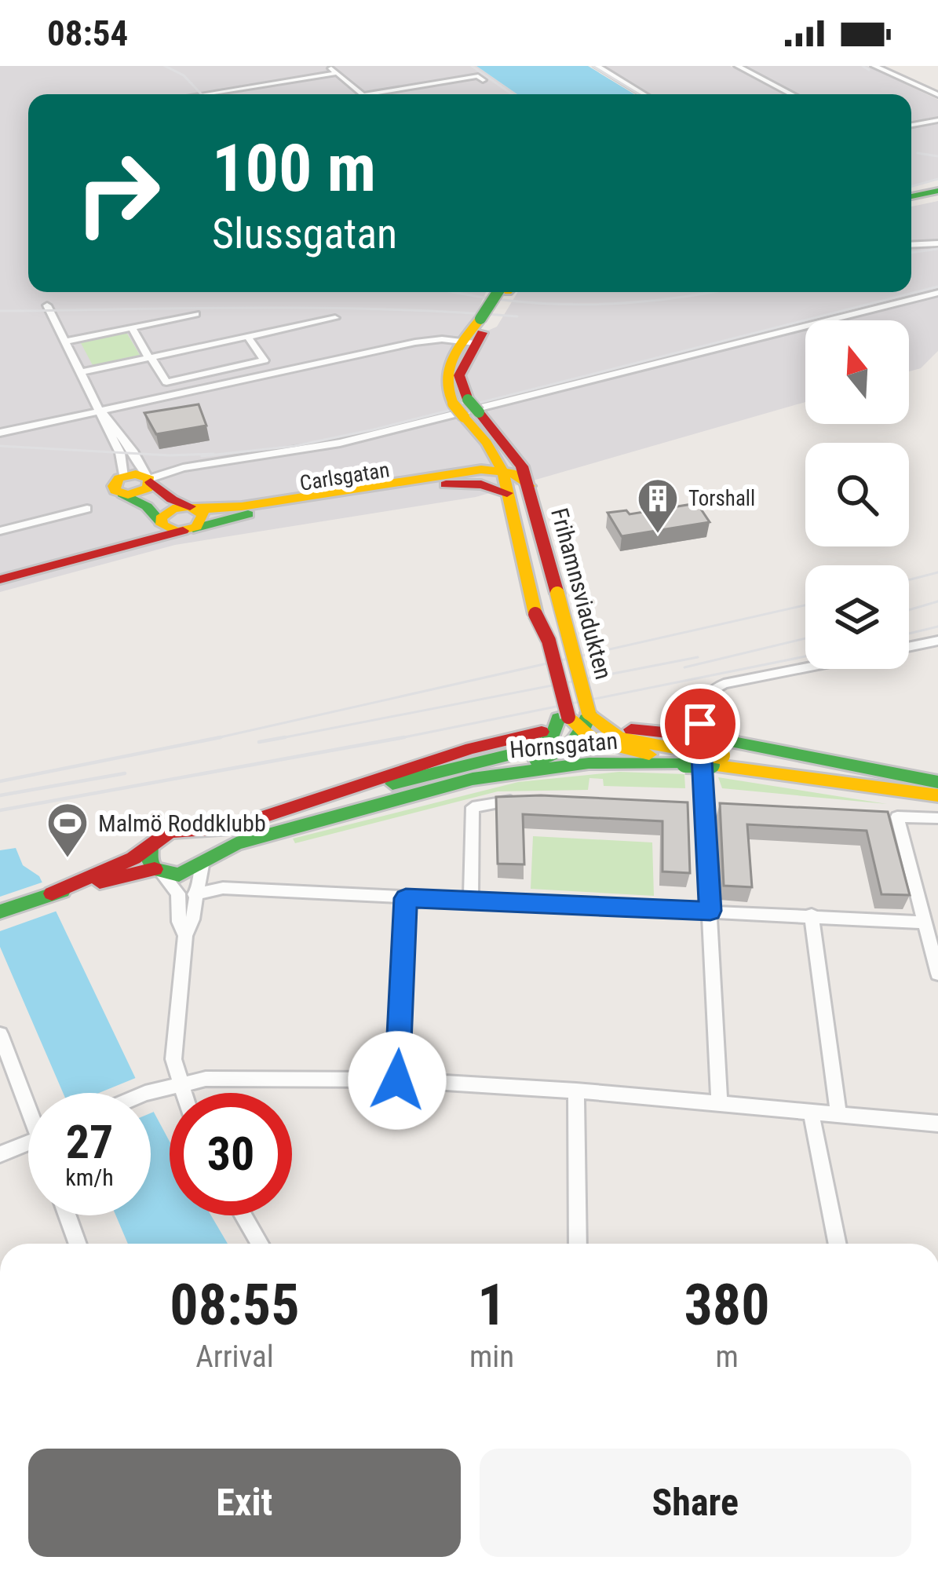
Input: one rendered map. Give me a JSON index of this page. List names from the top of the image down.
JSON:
{
  "streets": {
    "main road": ["Carlsgatan", "Frihamnsviadukten", "Hornsgatan"]
  },
  "crossings": [
    ["Carlsgatan", "Frihamnsviadukten"],
    ["Frihamnsviadukten", "Hornsgatan"]
  ],
  "places": {
    "building": ["Torshall"],
    "sports": ["Malmö Roddklubb"]
  },
  "north": "top",
  "page": {
    "status": "08:54",
    "turn": ["100 m", "Slussgatan"],
    "speed": "27 km/h",
    "limit": "30",
    "eta": [
      "08:55",
      "Arrival",
      "1",
      "min",
      "380",
      "m"
    ],
    "buttons": ["Exit", "Share"]
  }
}
